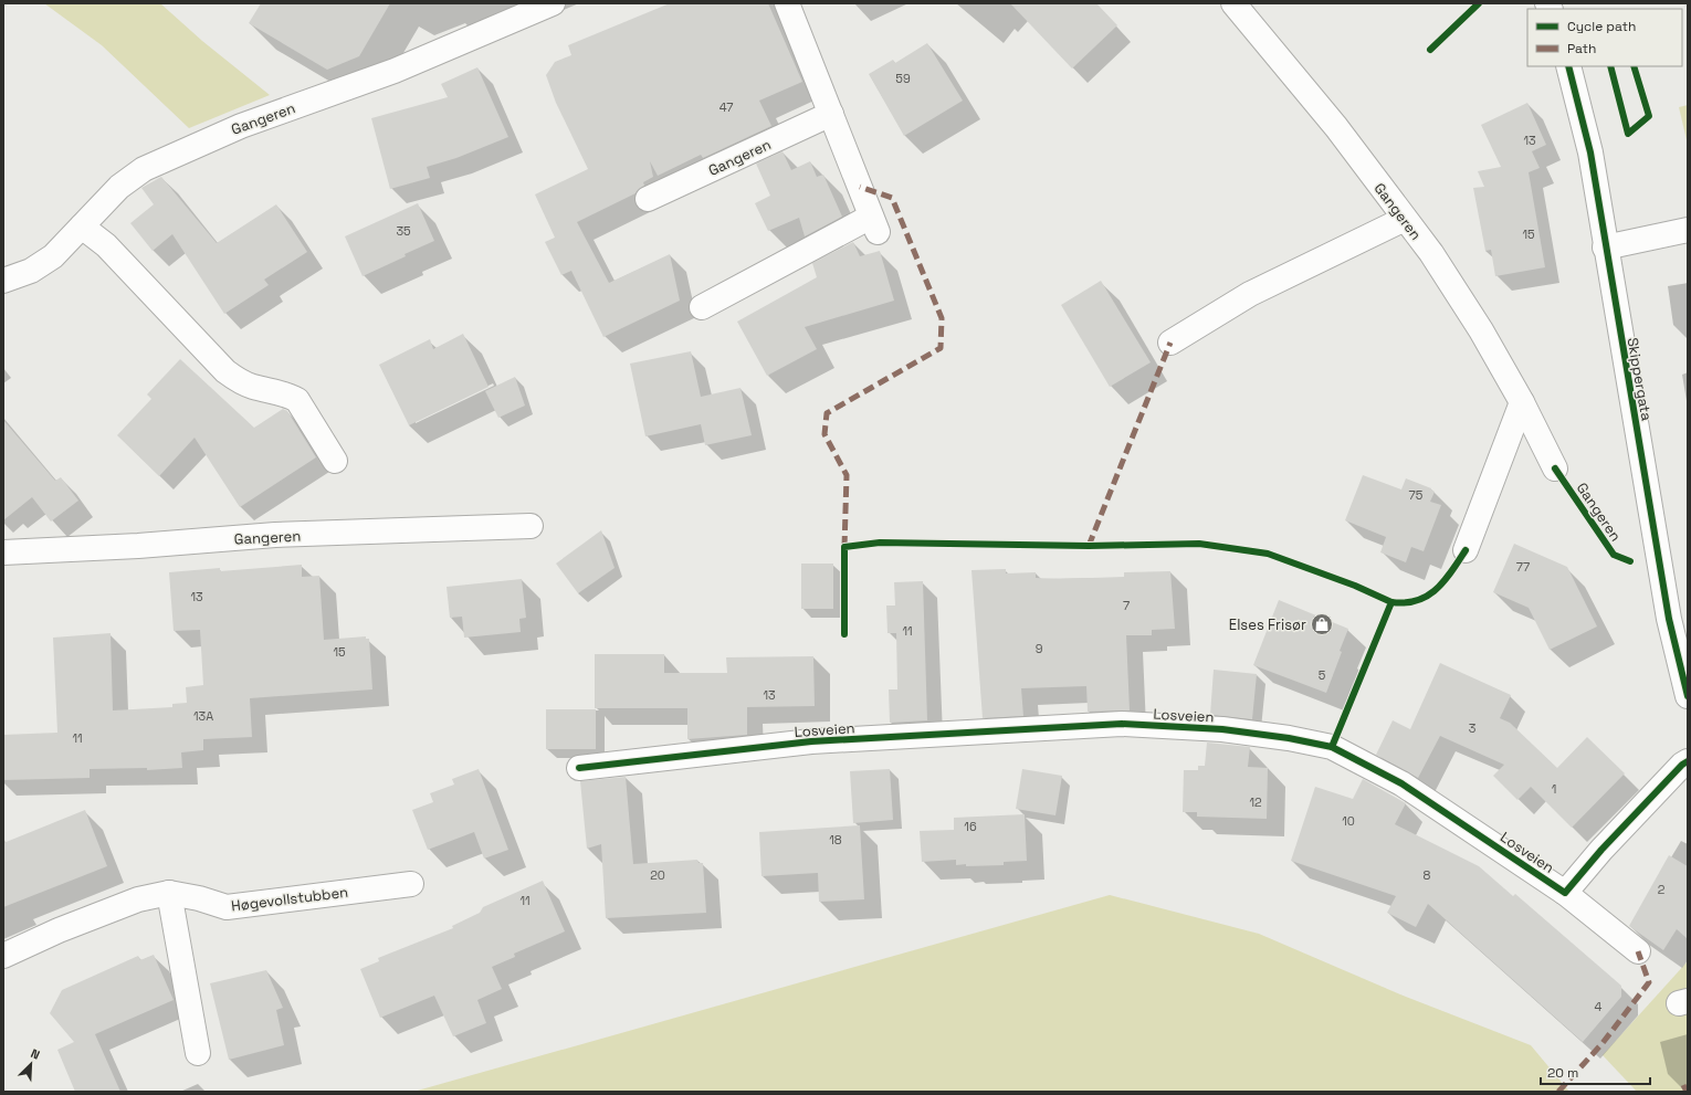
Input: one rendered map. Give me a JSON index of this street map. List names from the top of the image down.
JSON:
{
  "streets": {
    "street": [
      "Gangeren",
      "Skippergata",
      "Losveien",
      "Høgevollstubben"
    ]
  },
  "places": {
    "shop": ["Elses Frisør"]
  },
  "house_numbers": [
    "59",
    "47",
    "13",
    "35",
    "15",
    "75",
    "77",
    "13",
    "7",
    "11",
    "9",
    "15",
    "5",
    "13",
    "13A",
    "3",
    "11",
    "1",
    "12",
    "10",
    "16",
    "18",
    "20",
    "8",
    "2",
    "11",
    "4"
  ],
  "legend": ["Cycle path", "Path"],
  "scale_bar": "20 m",
  "north": "top right"
}
